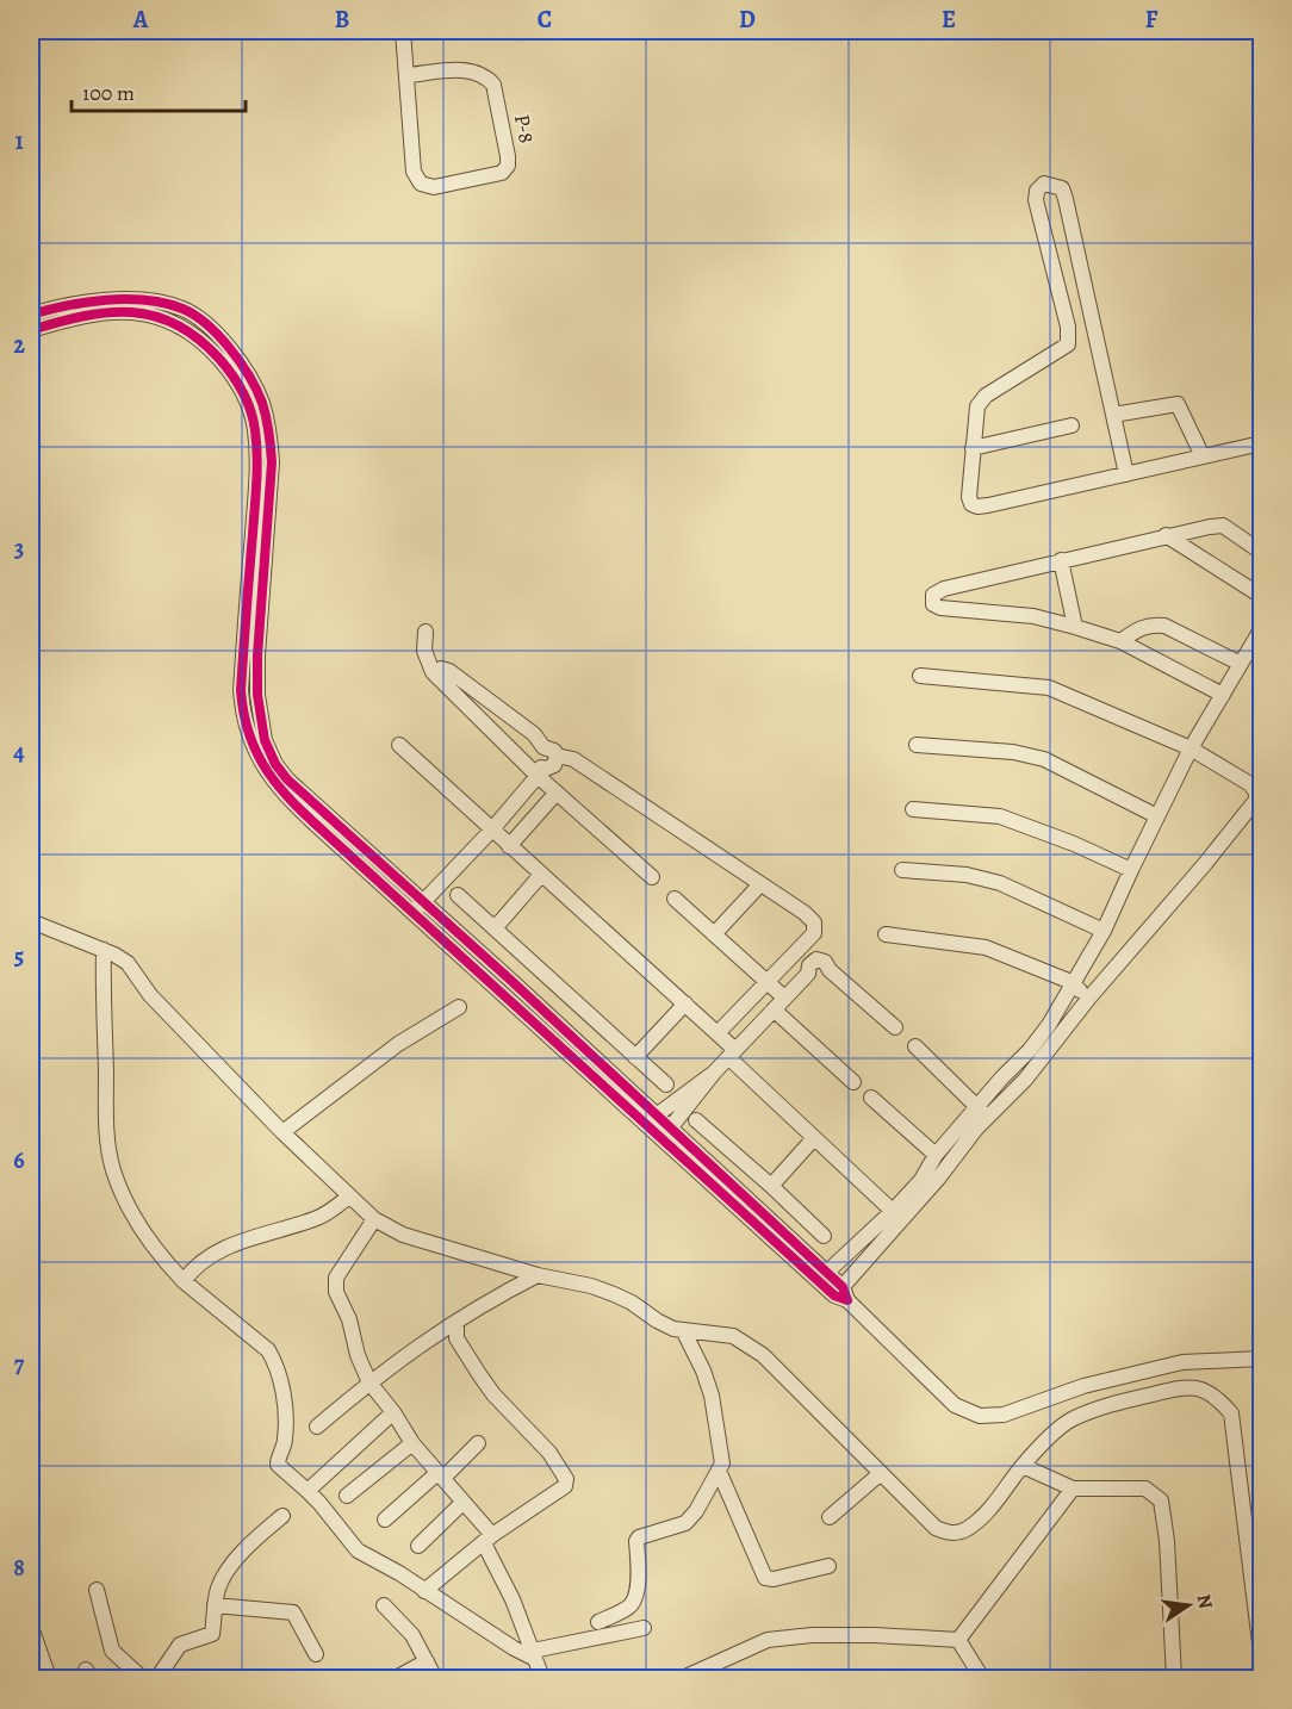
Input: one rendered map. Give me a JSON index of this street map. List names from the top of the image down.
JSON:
{
  "streets": {
    "street": ["P-8"]
  },
  "scale_bar": "100 m",
  "north": "right",
  "grid": {
    "columns": [
      "A",
      "B",
      "C",
      "D",
      "E",
      "F"
    ],
    "rows": [
      "1",
      "2",
      "3",
      "4",
      "5",
      "6",
      "7",
      "8"
    ]
  }
}
